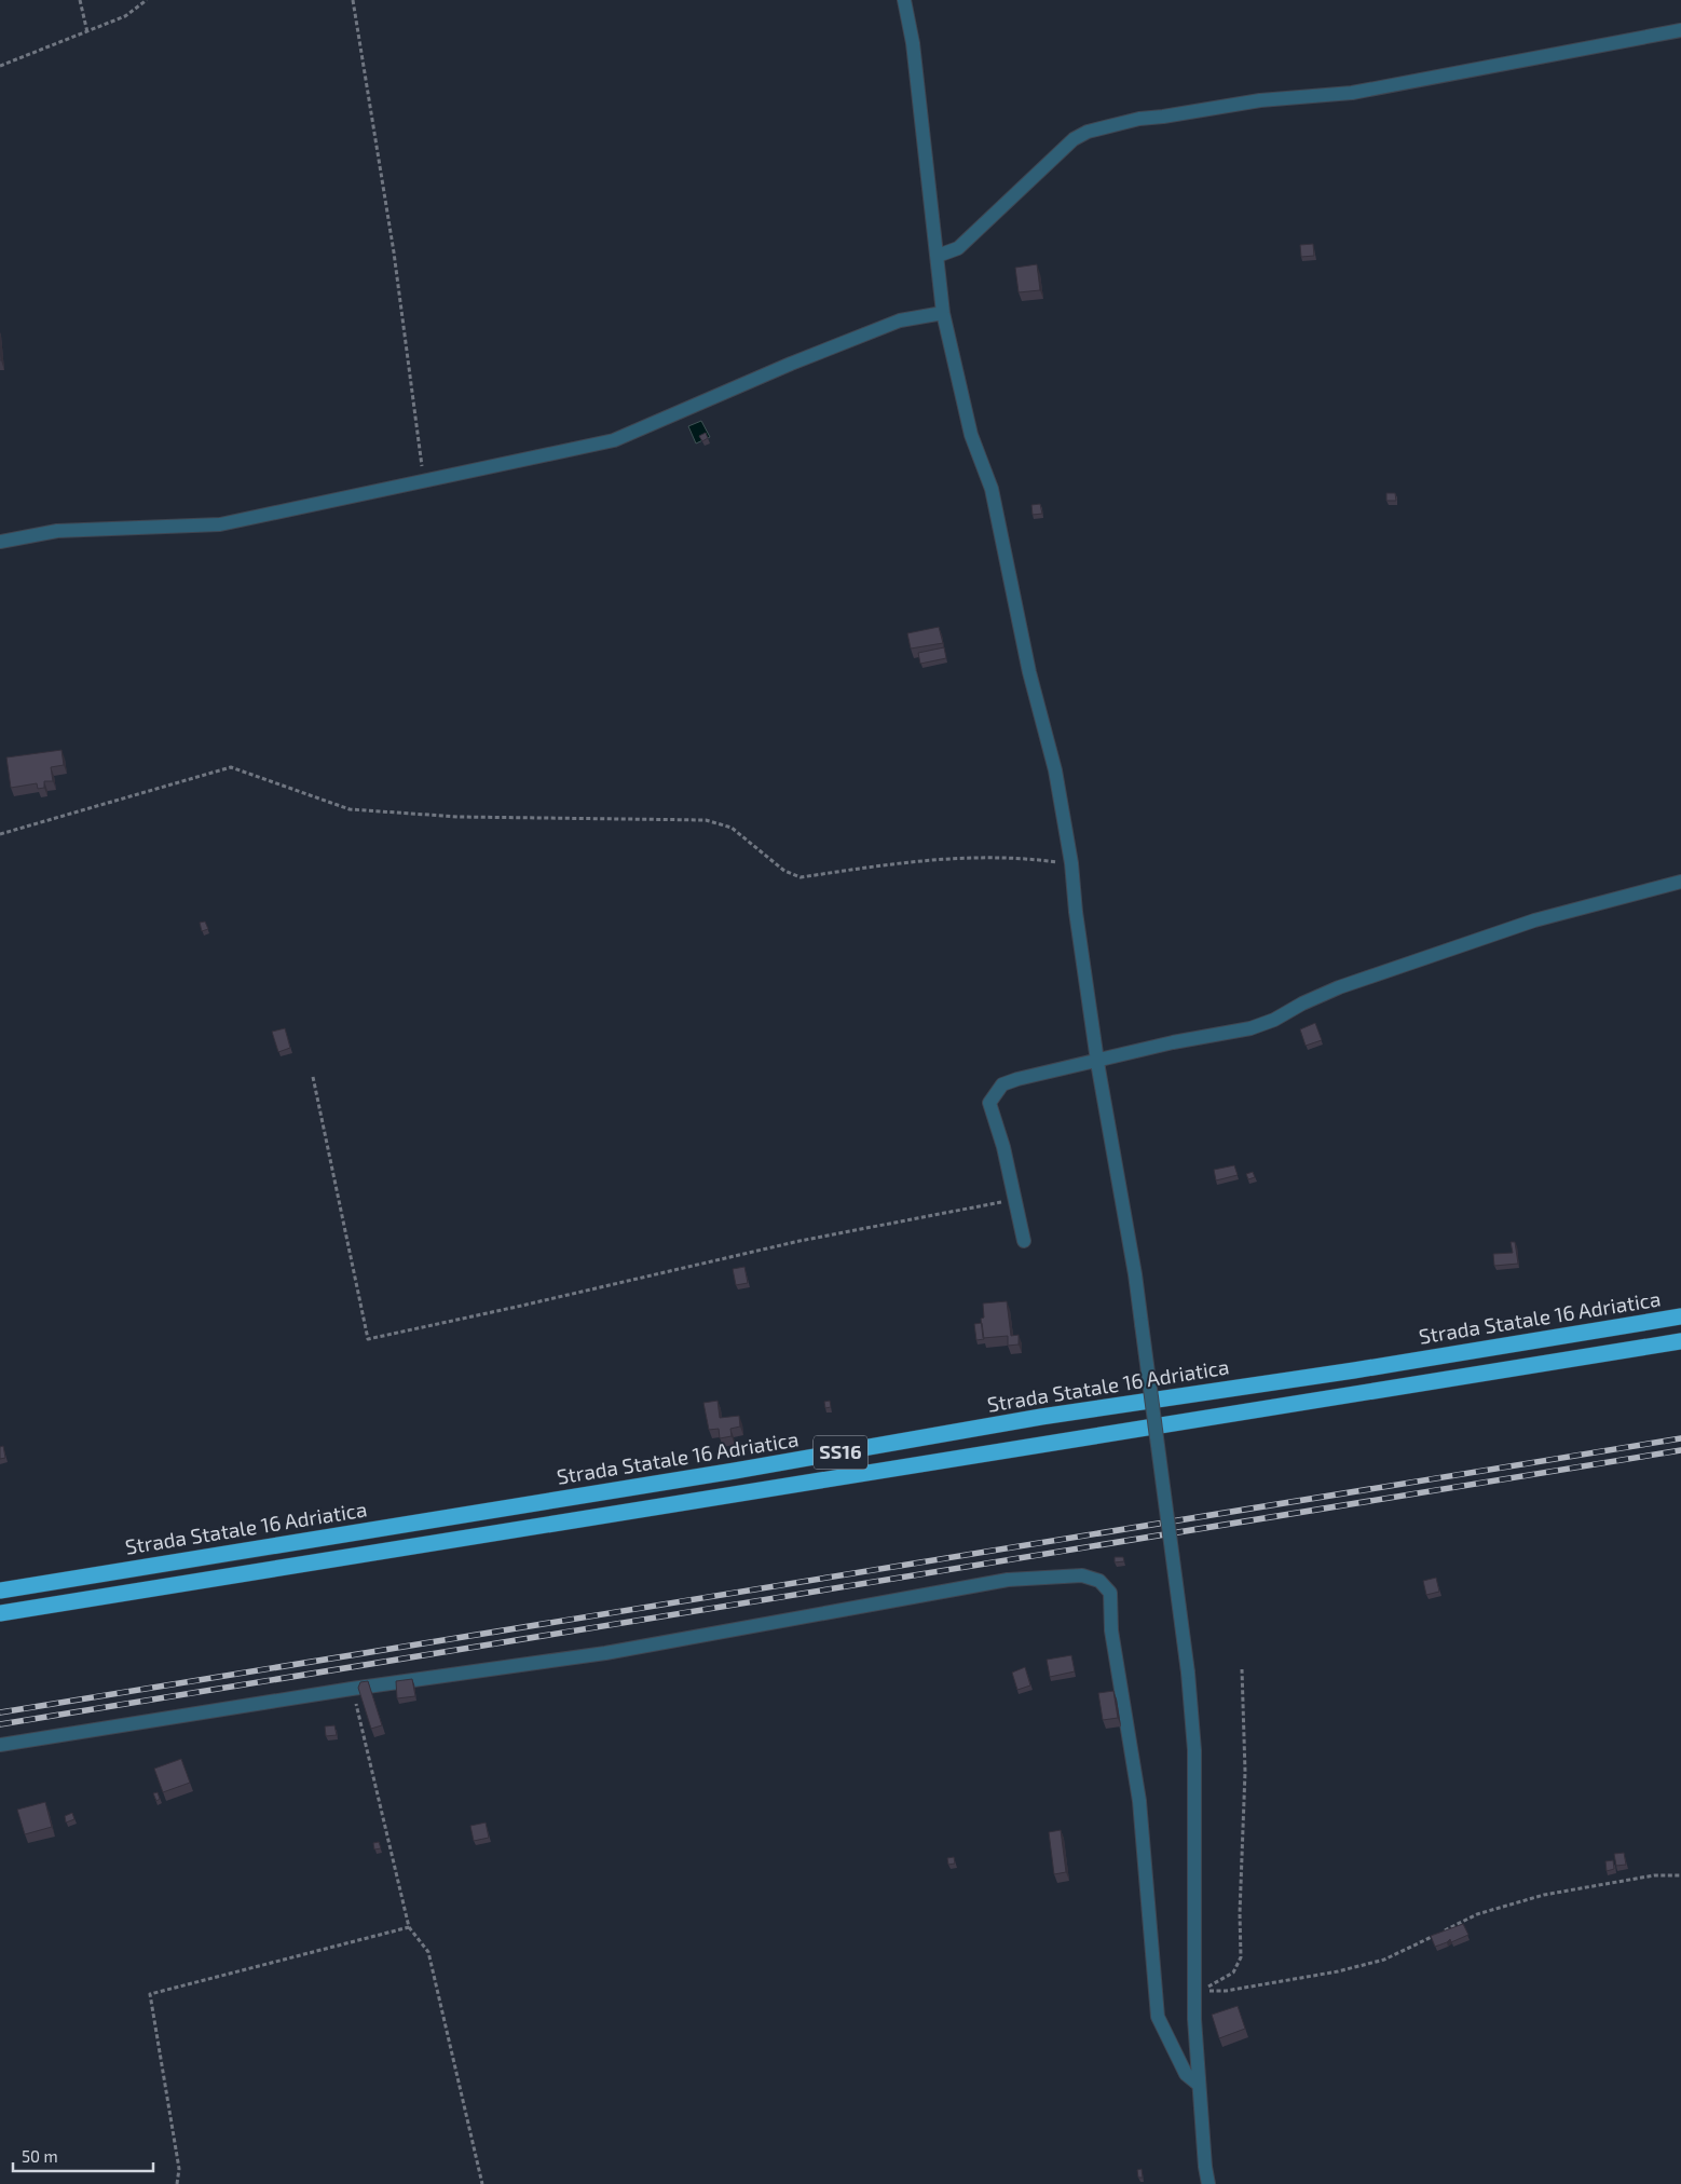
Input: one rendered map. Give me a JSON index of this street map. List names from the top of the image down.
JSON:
{
  "streets": {
    "highway": ["Strada Statale 16 Adriatica", "SS16"]
  },
  "scale_bar": "50 m"
}
